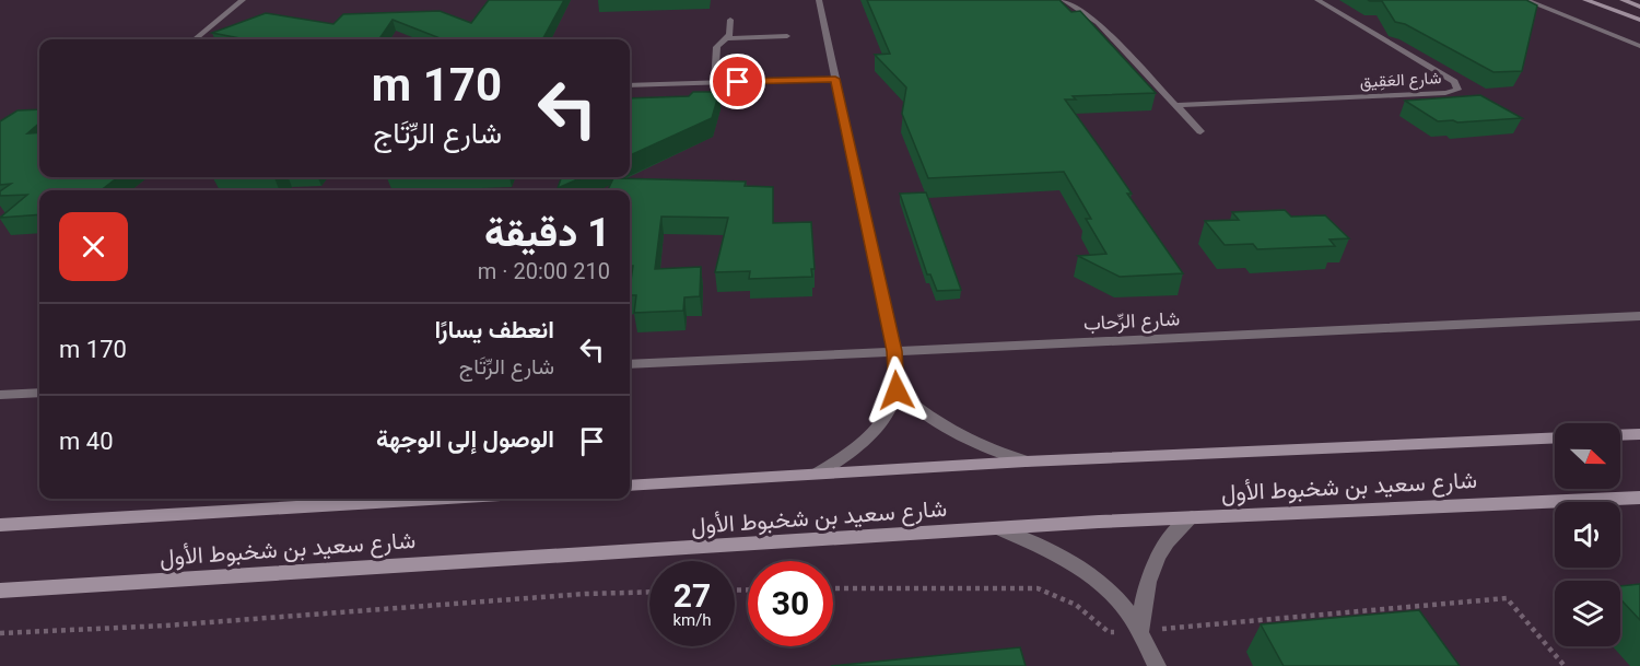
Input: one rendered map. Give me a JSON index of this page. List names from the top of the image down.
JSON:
{
  "streets": {
    "main road": ["شارع سعيد بن شخبوط الأول"],
    "street": ["شارع العَقِيق", "شارع الرِّحاب"]
  },
  "north": "right",
  "page": {
    "turn": ["170 m", "شارع الرِّتَاج"],
    "heading": ["1 دقيقة", "210 m · 20:00"],
    "list": [
      {
        "name": "انعطف يسارًا",
        "note": "شارع الرِّتَاج",
        "value": "170 m"
      },
      {
        "name": "الوصول إلى الوجهة",
        "value": "40 m"
      }
    ],
    "speed": "27 km/h",
    "limit": "30"
  }
}
